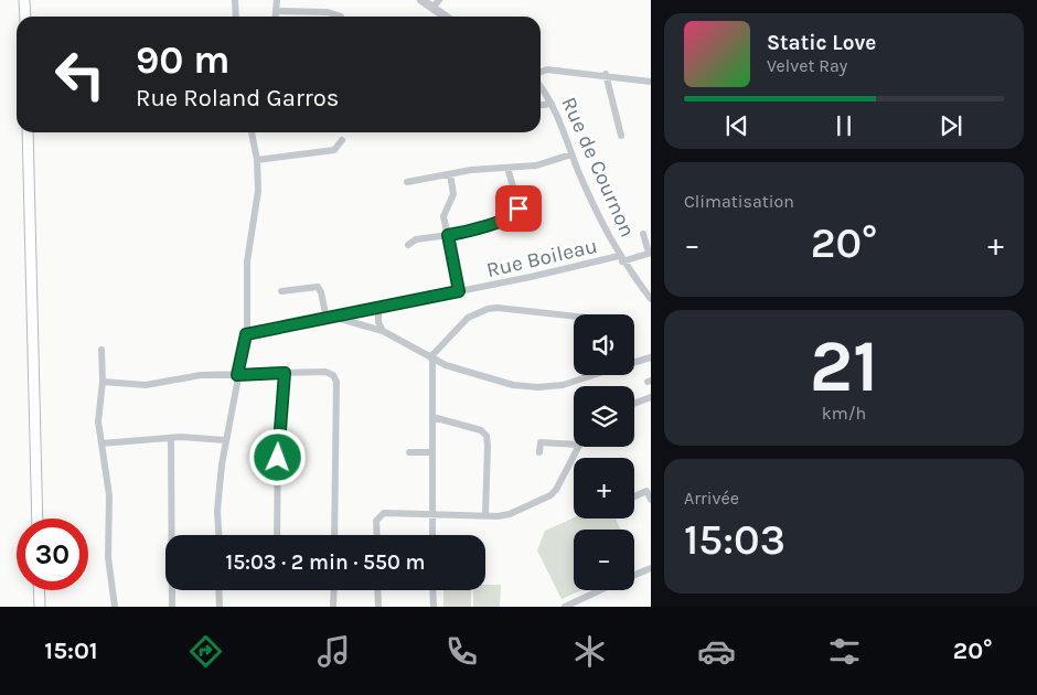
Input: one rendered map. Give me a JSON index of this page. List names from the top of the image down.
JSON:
{
  "streets": {
    "street": ["Rue de Cournon", "Rue Boileau"]
  },
  "crossings": [
    ["Rue de Cournon", "Rue Boileau"]
  ],
  "page": {
    "turn": ["90 m", "Rue Roland Garros"],
    "song": ["Static Love", "Velvet Ray"],
    "tile": [
      "Climatisation",
      ["21", "km/h"],
      ["Arrivée", "15:03"]
    ],
    "heat": ["−", "20°", "+"],
    "map_buttons": ["+", "−"],
    "limit": "30",
    "trip": "15:03 · 2 min · 550 m",
    "tabs": ["15:01", "20°"]
  }
}
